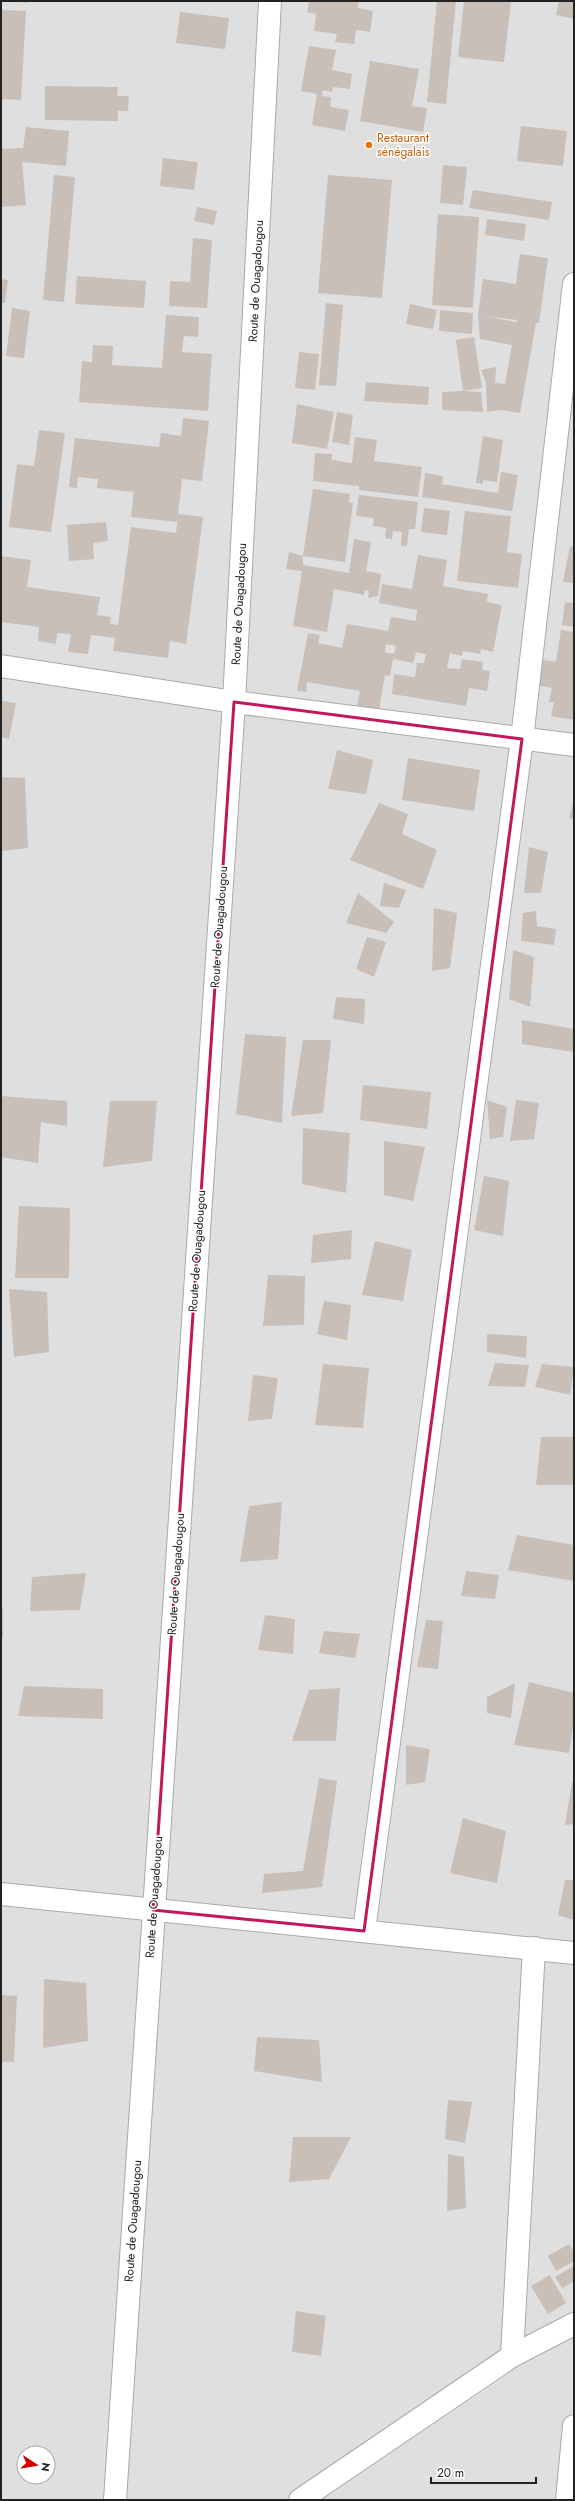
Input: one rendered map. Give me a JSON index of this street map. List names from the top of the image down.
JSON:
{
  "streets": {
    "street": ["Route de Ouagadougou"]
  },
  "places": ["Restaurant sénégalais"],
  "scale_bar": "20 m",
  "north": "right"
}
